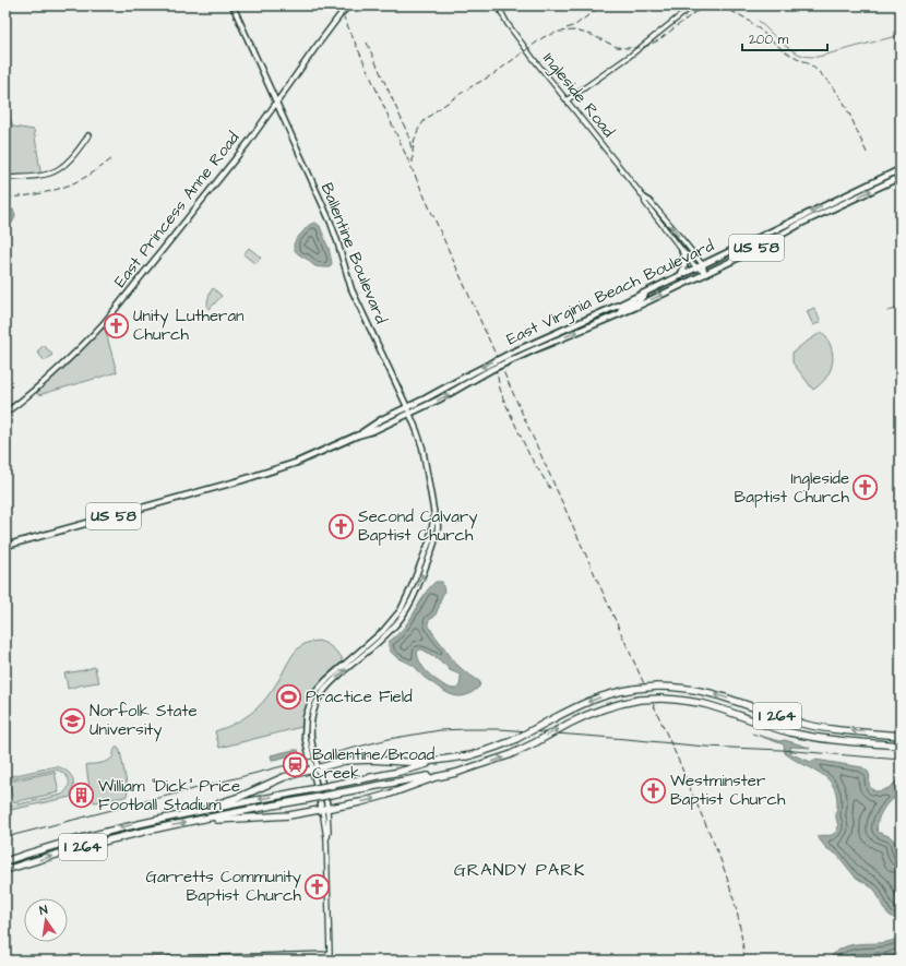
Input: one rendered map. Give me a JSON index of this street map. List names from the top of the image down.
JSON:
{
  "streets": {
    "highway": ["I 264"],
    "main road": [
      "East Princess Anne Road",
      "US 58",
      "Ballentine Boulevard",
      "East Virginia Beach Boulevard"
    ],
    "street": ["Ingleside Road"]
  },
  "crossings": [
    ["Ingleside Road", "East Virginia Beach Boulevard"],
    ["East Princess Anne Road", "Ballentine Boulevard"],
    ["Ballentine Boulevard", "East Virginia Beach Boulevard"]
  ],
  "districts": ["GRANDY PARK"],
  "places": {
    "church": [
      "Unity Lutheran Church",
      "Ingleside Baptist Church",
      "Second Calvary Baptist Church",
      "Westminster Baptist Church",
      "Garretts Community Baptist Church"
    ],
    "sports": ["Practice Field"],
    "school or university": ["Norfolk State University"],
    "station": ["Ballentine/Broad Creek"],
    "building": ["William “Dick” Price Football Stadium"]
  },
  "scale_bar": "200 m",
  "north": "top"
}
